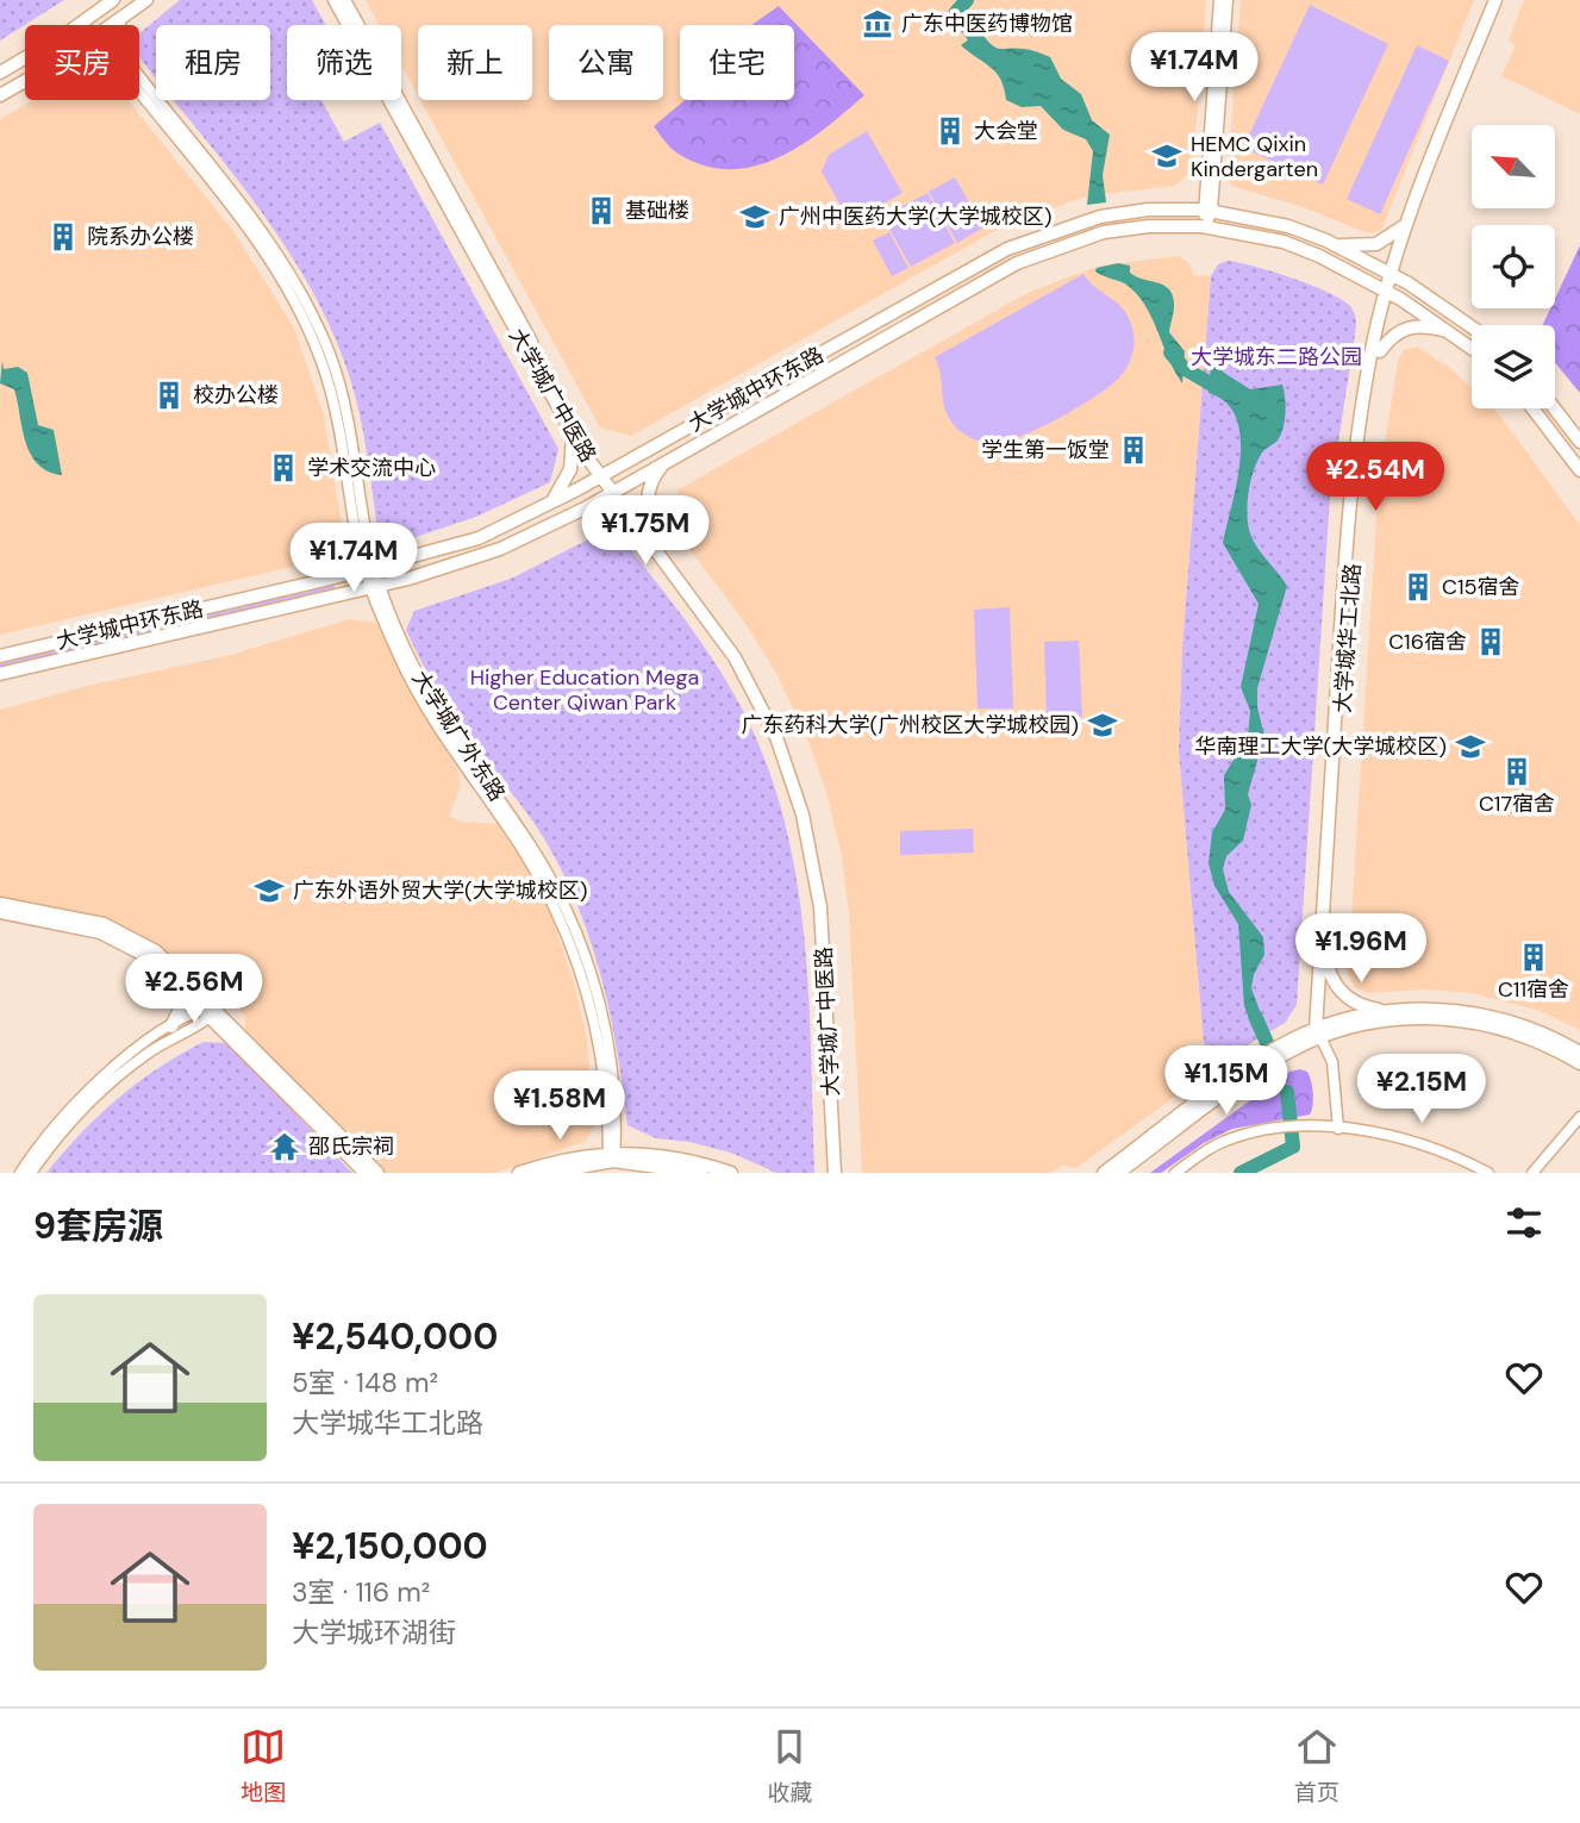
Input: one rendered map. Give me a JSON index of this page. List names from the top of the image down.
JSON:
{
  "streets": {
    "main road": ["大学城中环东路", "大学城广中医路", "大学城华工北路"],
    "street": ["大学城广外东路"]
  },
  "crossings": [
    ["大学城中环东路", "大学城广中医路"],
    ["大学城中环东路", "大学城华工北路"],
    ["大学城中环东路", "大学城广外东路"]
  ],
  "parks": ["大学城东二路公园", "Higher Education Mega Center Qiwan Park"],
  "places": {
    "museum": ["广东中医药博物馆"],
    "building": [
      "大会堂",
      "基础楼",
      "院系办公楼",
      "校办公楼",
      "学生第一饭堂",
      "学术交流中心",
      "C15宿舍",
      "C16宿舍",
      "C17宿舍",
      "C11宿舍"
    ],
    "school or university": [
      "HEMC Qixin Kindergarten",
      "广州中医药大学(大学城校区)",
      "广东药科大学(广州校区大学城校园)",
      "华南理工大学(大学城校区)",
      "广东外语外贸大学(大学城校区)"
    ],
    "temple": ["邵氏宗祠"]
  },
  "north": "top left",
  "page": {
    "chip": [
      "买房",
      "租房",
      "筛选",
      "新上",
      "公寓",
      "住宅"
    ],
    "price": [
      "¥1.74M",
      "¥2.54M",
      "¥1.75M",
      "¥1.74M",
      "¥1.96M",
      "¥2.56M",
      "¥1.15M",
      "¥2.15M",
      "¥1.58M"
    ],
    "heading": "9套房源",
    "list": [
      {
        "name": "¥2,540,000",
        "note": "5室 · 148 m² · 大学城华工北路"
      },
      {
        "name": "¥2,150,000",
        "note": "3室 · 116 m² · 大学城环湖街"
      }
    ],
    "tabs": ["地图", "收藏", "首页"]
  }
}
